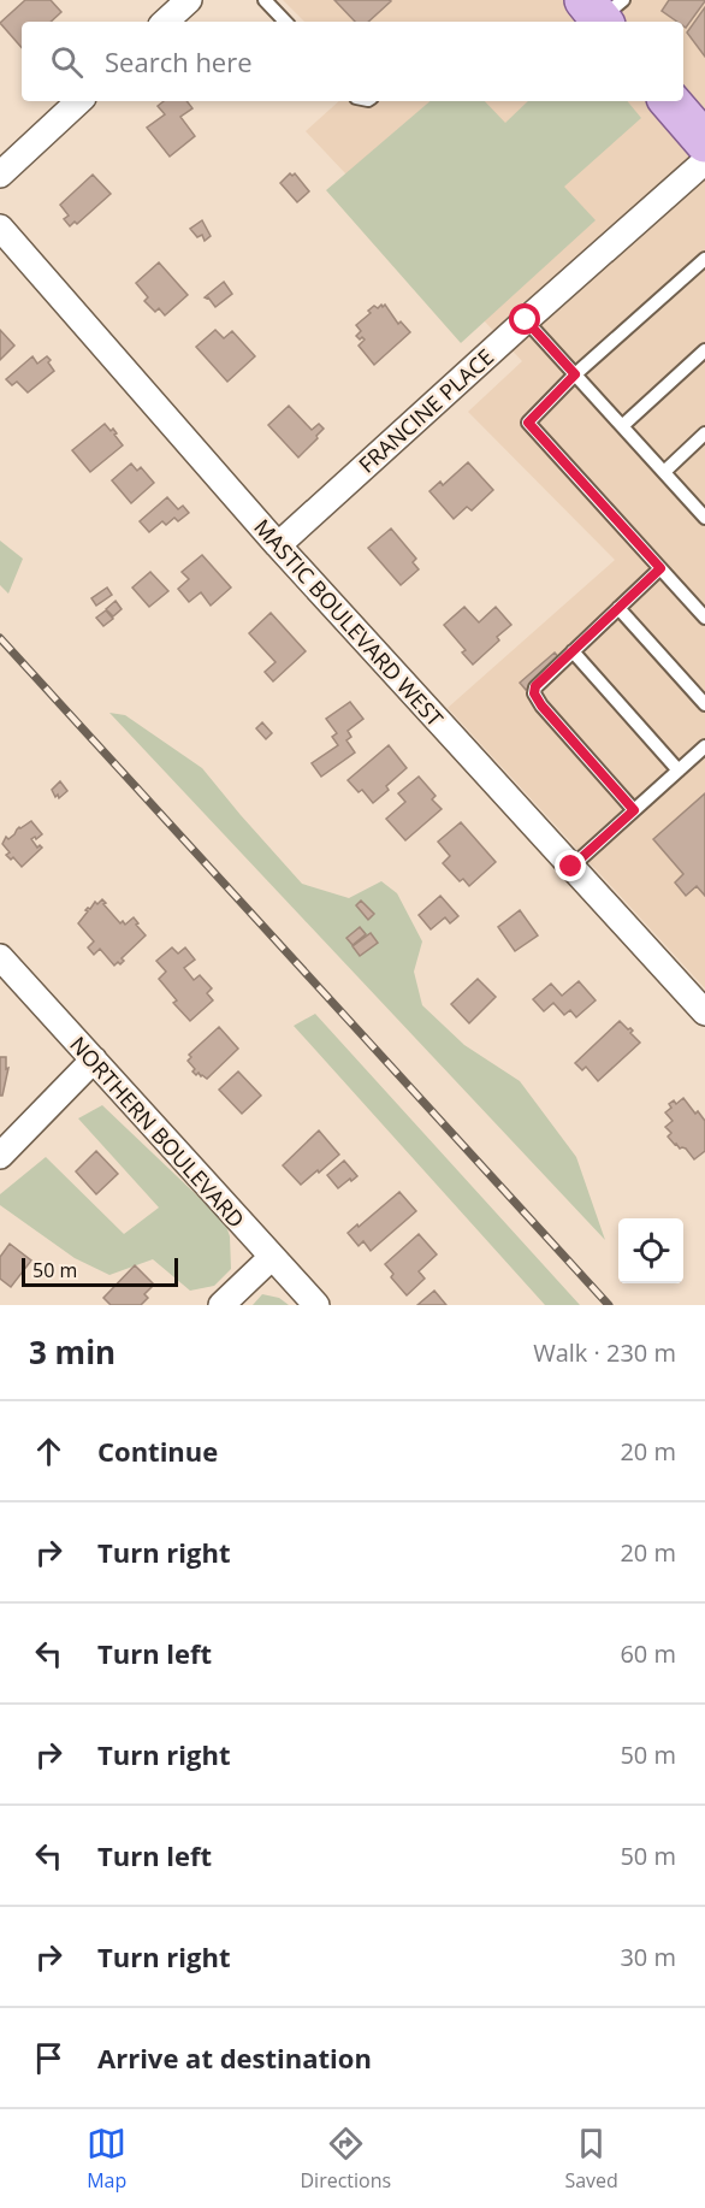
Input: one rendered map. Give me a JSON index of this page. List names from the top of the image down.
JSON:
{
  "streets": {
    "street": ["FRANCINE PLACE", "MASTIC BOULEVARD WEST", "NORTHERN BOULEVARD"]
  },
  "crossings": [
    ["FRANCINE PLACE", "MASTIC BOULEVARD WEST"]
  ],
  "scale_bar": "50 m",
  "page": {
    "search": "Search here",
    "scale": "50 m",
    "heading": ["3 min", "Walk · 230 m"],
    "list": [
      ["Continue", "20 m"],
      ["Turn right", "20 m"],
      ["Turn left", "60 m"],
      ["Turn right", "50 m"],
      ["Turn left", "50 m"],
      ["Turn right", "30 m"],
      "Arrive at destination"
    ],
    "nav": ["Map", "Directions", "Saved"]
  }
}
